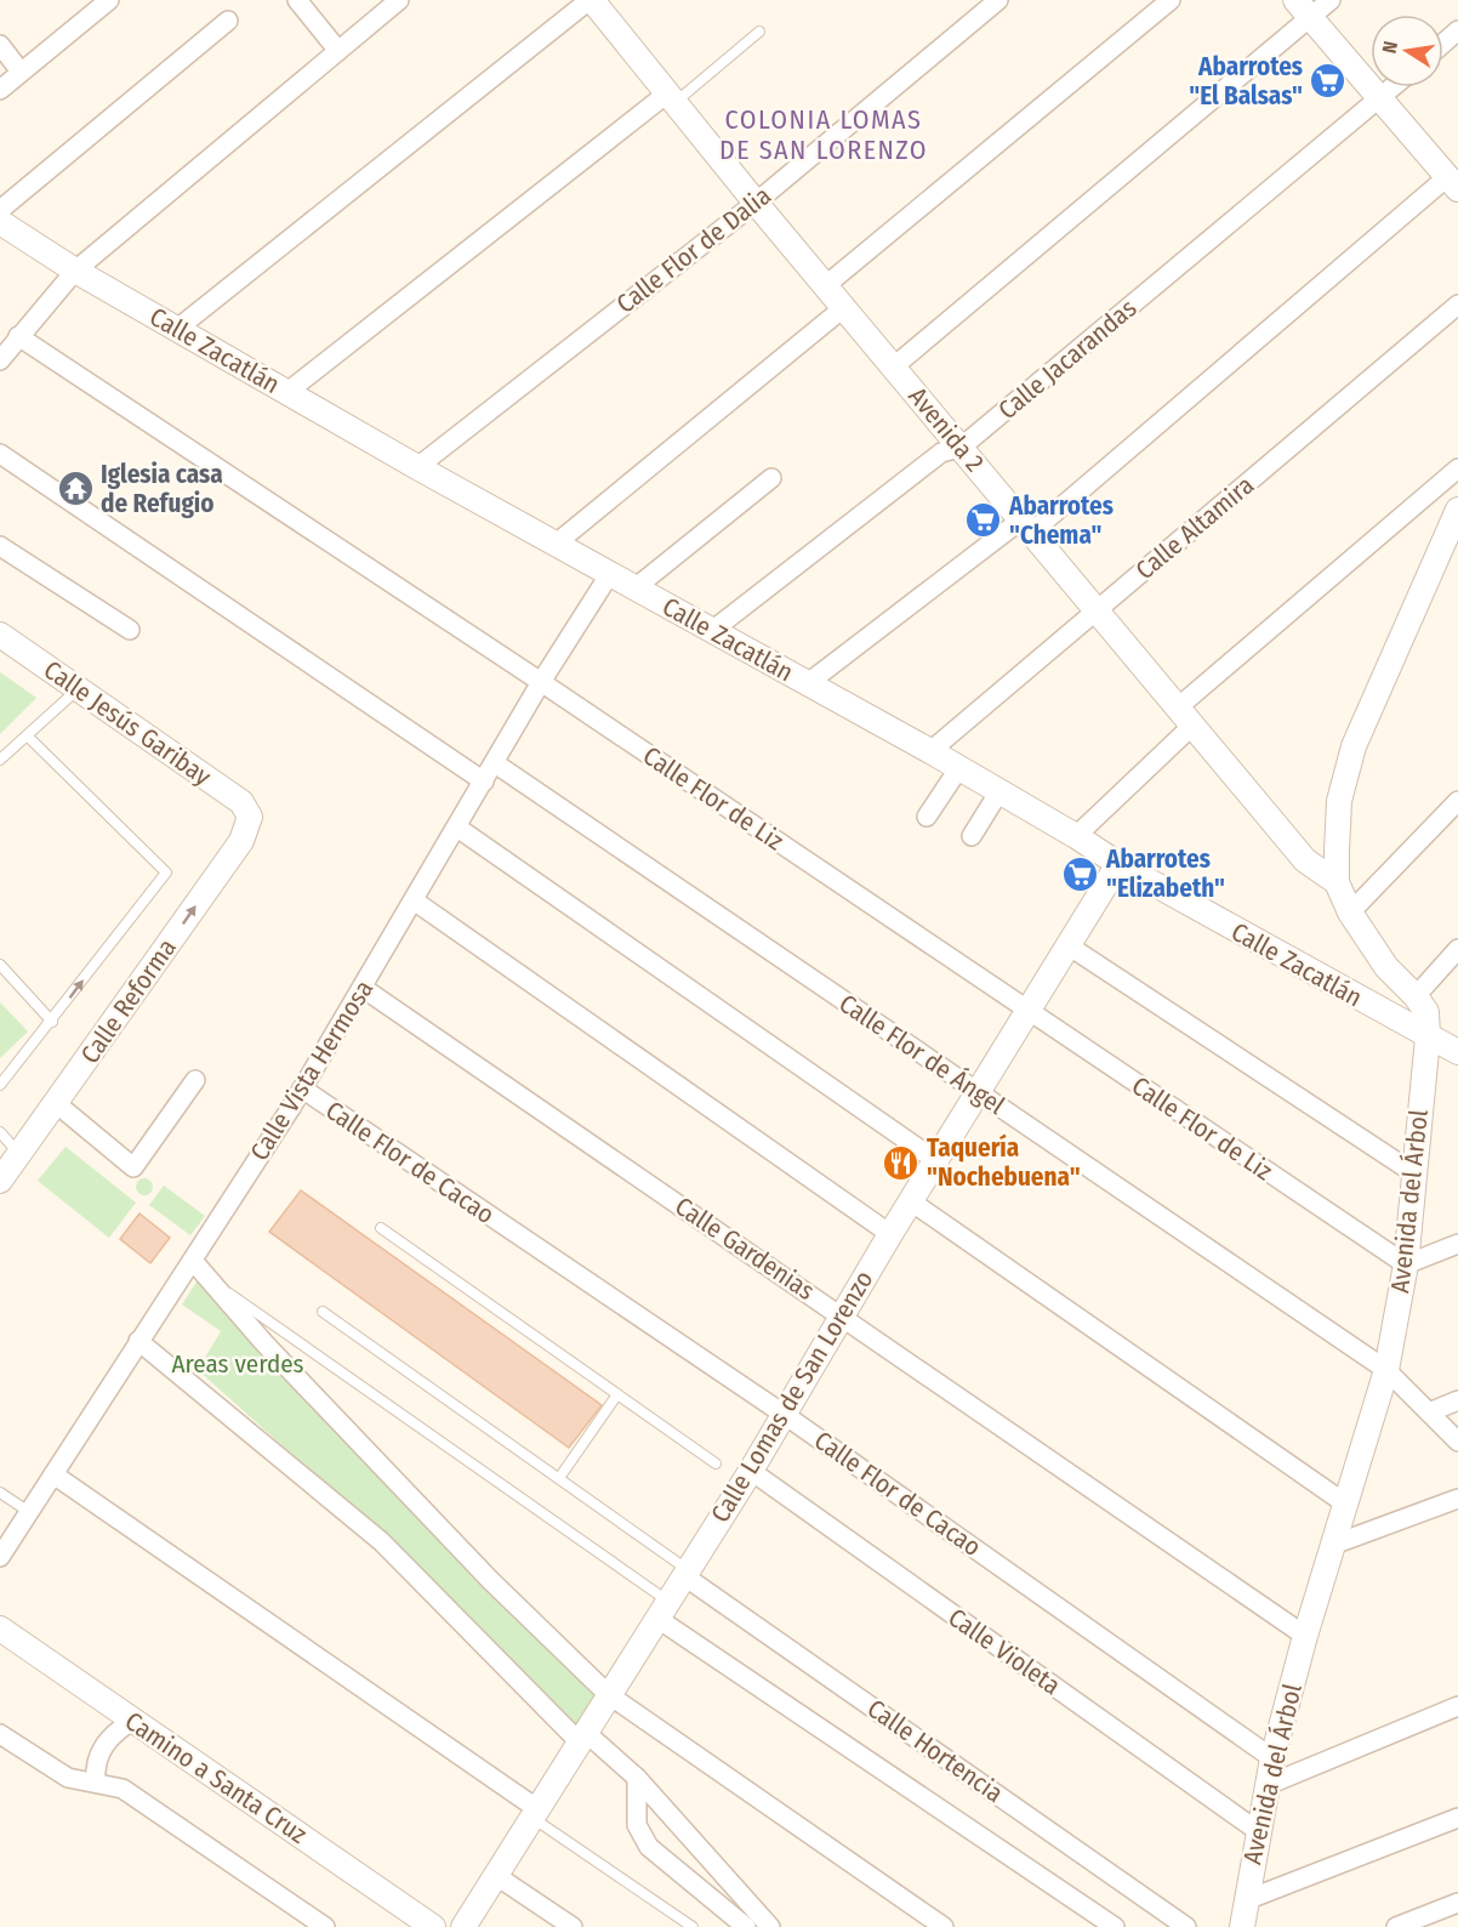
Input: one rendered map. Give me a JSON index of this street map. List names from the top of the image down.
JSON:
{
  "streets": {
    "street": [
      "Calle Flor de Dalia",
      "Calle Zacatlán",
      "Calle Jacarandas",
      "Avenida 2",
      "Calle Altamira",
      "Calle Jesús Garibay",
      "Calle Flor de Liz",
      "Calle Reforma",
      "Calle Flor de Ángel",
      "Calle Vista Hermosa",
      "Calle Flor de Cacao",
      "Avenida del Árbol",
      "Calle Gardenias",
      "Calle Lomas de San Lorenzo",
      "Calle Violeta",
      "Calle Hortencia",
      "Camino a Santa Cruz"
    ]
  },
  "crossings": [
    ["Calle Flor de Dalia", "Calle Zacatlán"],
    ["Calle Flor de Dalia", "Avenida 2"],
    ["Calle Zacatlán", "Calle Jacarandas"],
    ["Calle Zacatlán", "Calle Altamira"],
    ["Calle Zacatlán", "Calle Vista Hermosa"],
    ["Calle Zacatlán", "Avenida del Árbol"],
    ["Calle Zacatlán", "Calle Lomas de San Lorenzo"],
    ["Calle Jacarandas", "Avenida 2"],
    ["Avenida 2", "Calle Altamira"],
    ["Avenida 2", "Avenida del Árbol"],
    ["Calle Jesús Garibay", "Calle Reforma"],
    ["Calle Flor de Liz", "Calle Vista Hermosa"],
    ["Calle Flor de Liz", "Avenida del Árbol"],
    ["Calle Flor de Liz", "Calle Lomas de San Lorenzo"],
    ["Calle Flor de Ángel", "Calle Vista Hermosa"],
    ["Calle Flor de Ángel", "Avenida del Árbol"],
    ["Calle Flor de Ángel", "Calle Lomas de San Lorenzo"],
    ["Calle Vista Hermosa", "Calle Flor de Cacao"],
    ["Calle Vista Hermosa", "Calle Gardenias"],
    ["Calle Flor de Cacao", "Avenida del Árbol"],
    ["Calle Flor de Cacao", "Calle Lomas de San Lorenzo"],
    ["Avenida del Árbol", "Calle Gardenias"],
    ["Avenida del Árbol", "Calle Violeta"],
    ["Calle Gardenias", "Calle Lomas de San Lorenzo"],
    ["Calle Lomas de San Lorenzo", "Calle Violeta"],
    ["Calle Lomas de San Lorenzo", "Calle Hortencia"]
  ],
  "one_way": ["Calle Reforma"],
  "districts": ["COLONIA LOMAS DE SAN LORENZO"],
  "parks": ["Areas verdes"],
  "places": {
    "supermarket": ["Abarrotes \"El Balsas\"", "Abarrotes \"Chema\"", "Abarrotes \"Elizabeth\""],
    "temple": ["Iglesia casa de Refugio"],
    "restaurant": ["Taquería \"Nochebuena\""]
  },
  "north": "left"
}
